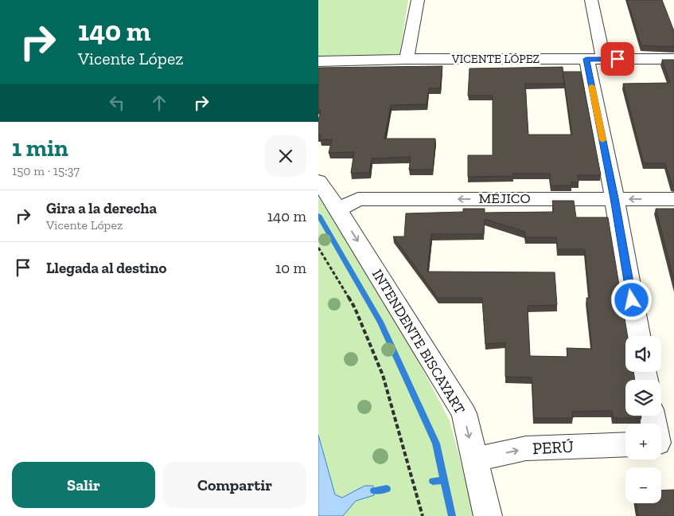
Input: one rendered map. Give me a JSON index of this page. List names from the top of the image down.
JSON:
{
  "streets": {
    "street": [
      "VICENTE LÓPEZ",
      "MÉJICO",
      "INTENDENTE BISCAYART",
      "PERÚ"
    ]
  },
  "crossings": [
    ["MÉJICO", "INTENDENTE BISCAYART"],
    ["INTENDENTE BISCAYART", "PERÚ"]
  ],
  "one_way": ["MÉJICO", "INTENDENTE BISCAYART", "PERÚ"],
  "page": {
    "turn": ["140 m", "Vicente López"],
    "heading": ["1 min", "150 m · 15:37"],
    "list": [
      {
        "name": "Gira a la derecha",
        "note": "Vicente López",
        "value": "140 m"
      },
      {
        "name": "Llegada al destino",
        "value": "10 m"
      }
    ],
    "map_buttons": ["+", "−"],
    "buttons": ["Salir", "Compartir"]
  }
}
